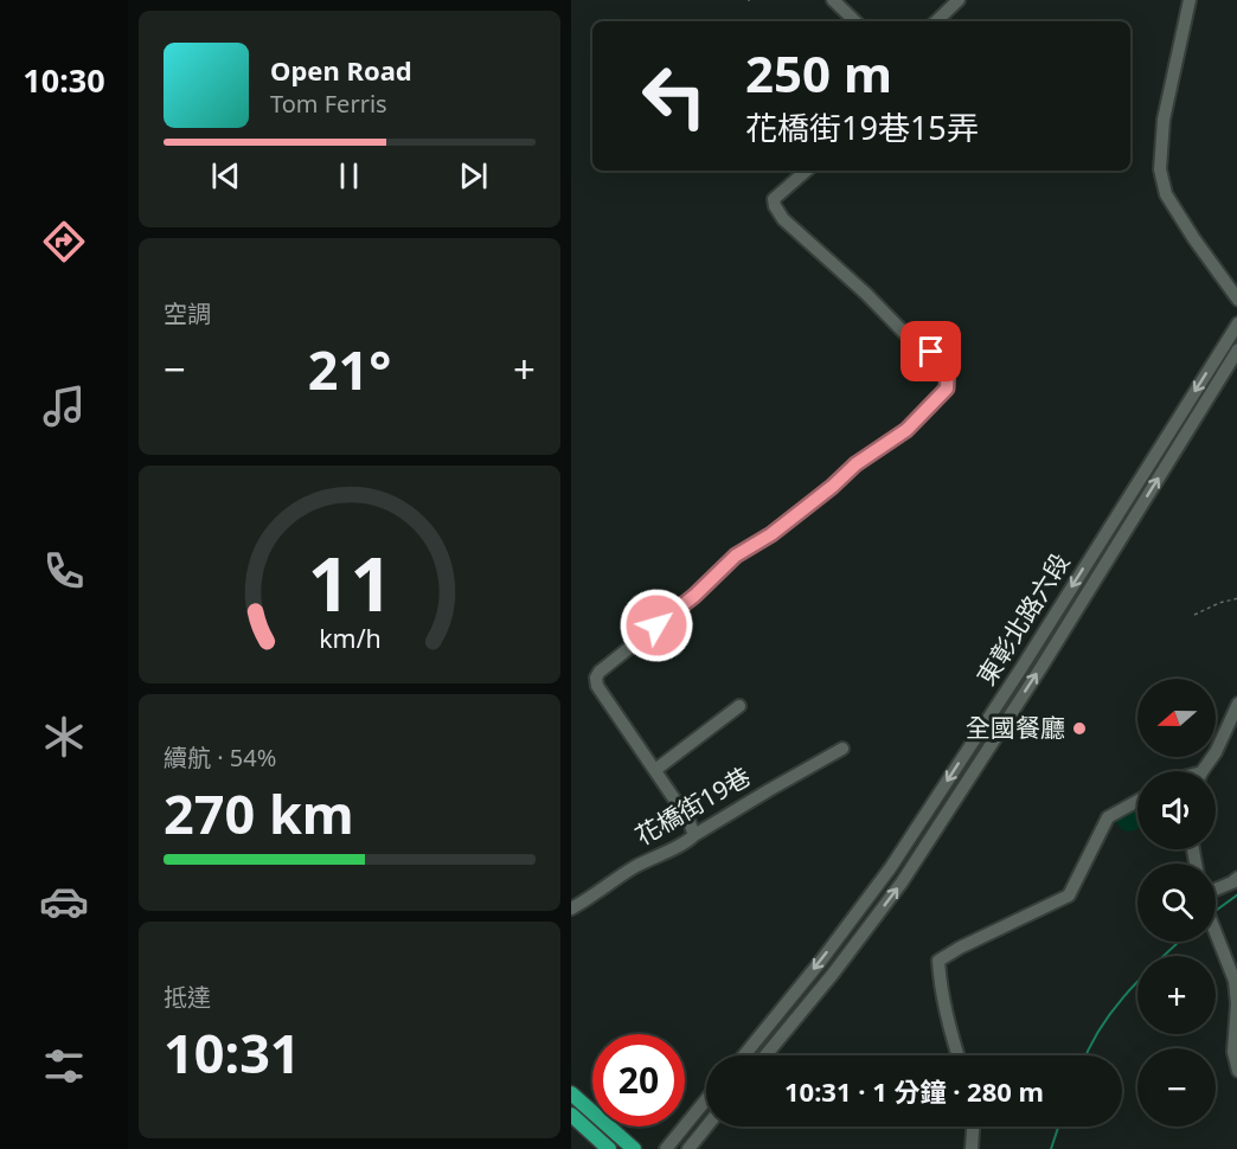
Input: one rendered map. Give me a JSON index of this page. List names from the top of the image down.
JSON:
{
  "streets": {
    "street": ["東彰北路六段", "花橋街19巷"]
  },
  "places": ["全國餐廳"],
  "north": "left",
  "page": {
    "tabs": "10:30",
    "turn": ["250 m", "花橋街19巷15弄"],
    "song": ["Open Road", "Tom Ferris"],
    "tile": [
      "空調",
      ["續航 · 54%", "270 km"],
      ["抵達", "10:31"]
    ],
    "heat": ["−", "21°", "+"],
    "map_buttons": ["+", "−"],
    "limit": "20",
    "trip": "10:31 · 1 分鐘 · 280 m",
    "gauge": ["11", "km/h"]
  }
}
